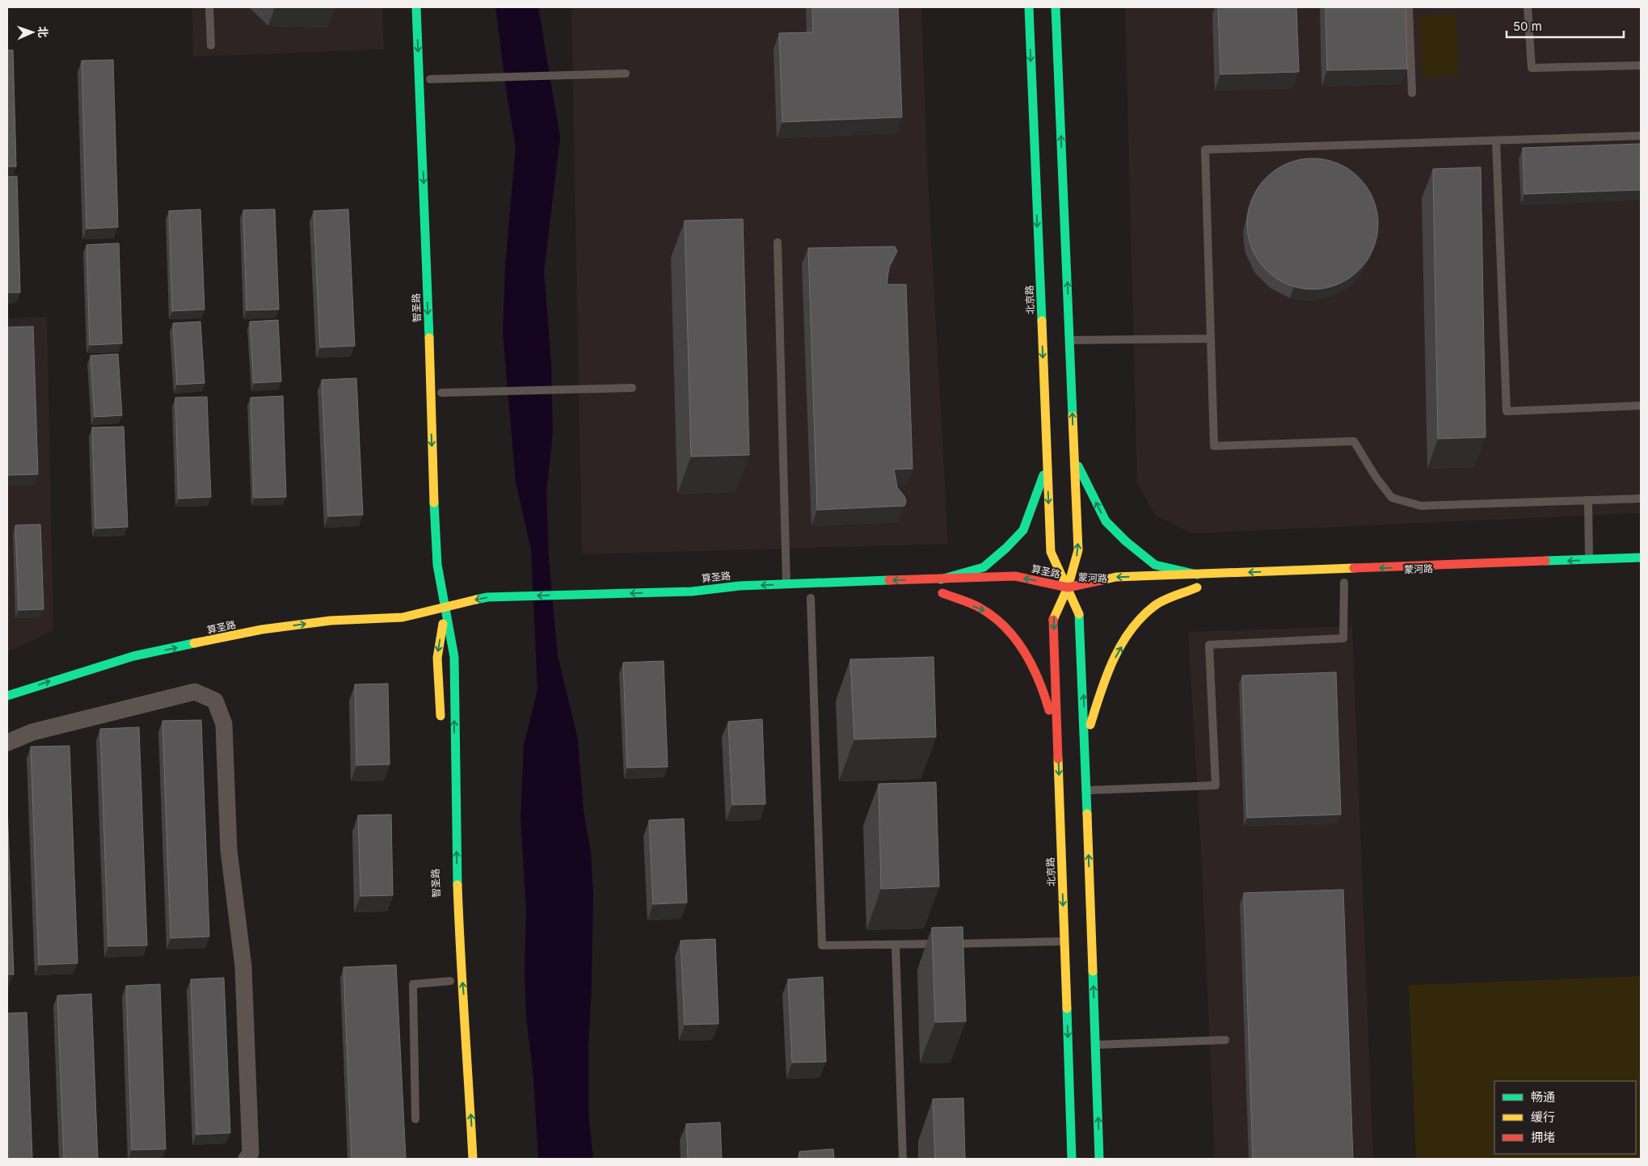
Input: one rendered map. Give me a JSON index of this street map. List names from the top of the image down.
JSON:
{
  "streets": {
    "main road": [
      "北京路",
      "智圣路",
      "蒙河路",
      "算圣路"
    ]
  },
  "crossings": [
    ["北京路", "蒙河路"],
    ["北京路", "算圣路"],
    ["智圣路", "算圣路"],
    ["蒙河路", "算圣路"]
  ],
  "one_way": ["蒙河路"],
  "legend": ["畅通", "缓行", "拥堵"],
  "scale_bar": "50 m",
  "north": "right"
}
